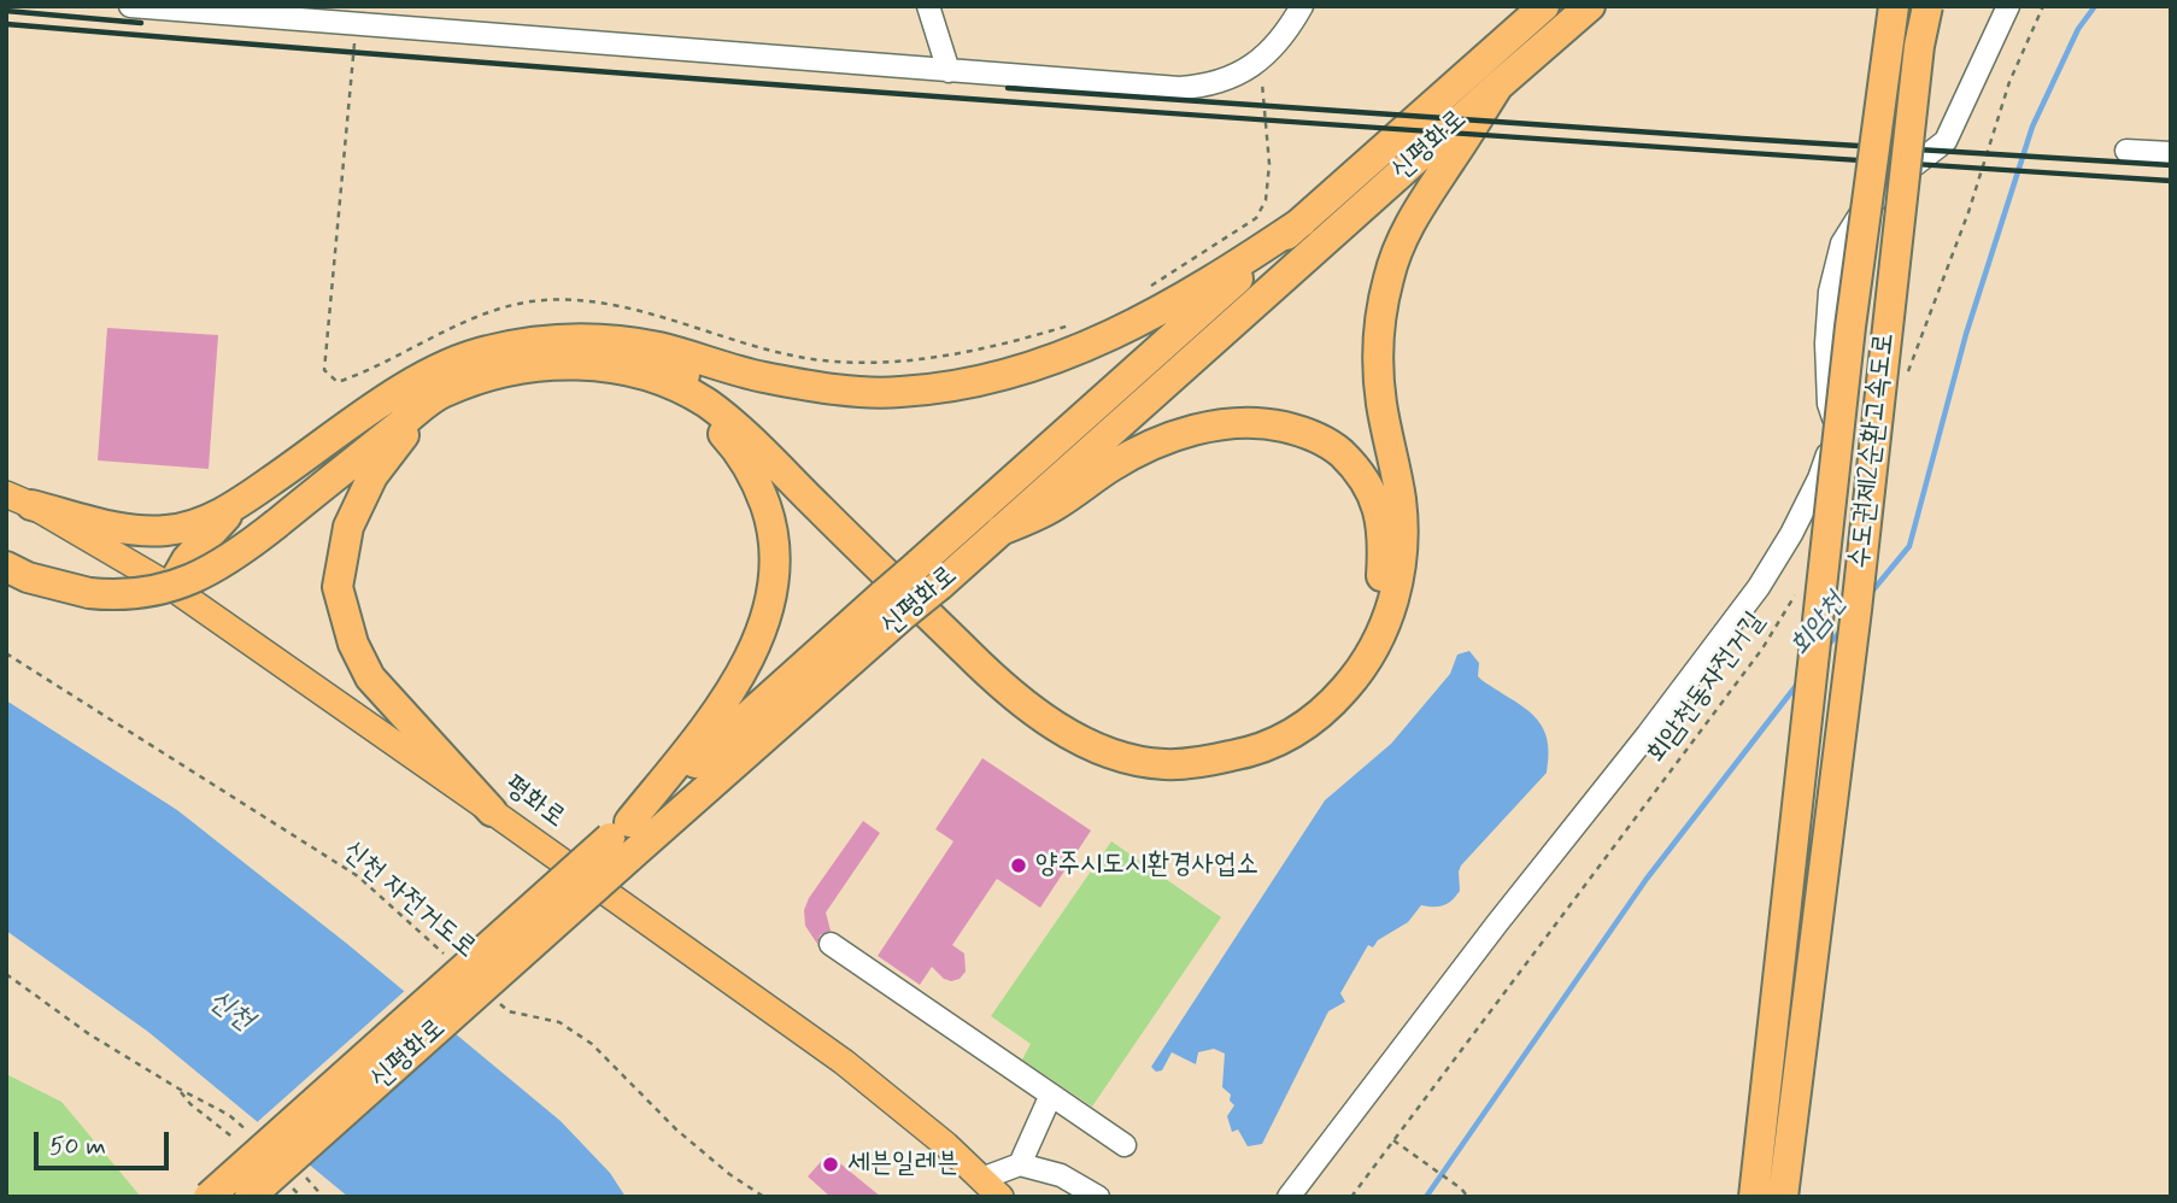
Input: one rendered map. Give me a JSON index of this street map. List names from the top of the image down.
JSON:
{
  "streets": {
    "highway": ["신평화로", "수도권제2순환고속도로"],
    "main road": ["평화로"],
    "path": ["회암천동자전거길", "신천 자전거도로"]
  },
  "water": ["회암천", "신천"],
  "places": ["양주시도시환경사업소", "세븐일레븐"],
  "scale_bar": "50 m"
}
